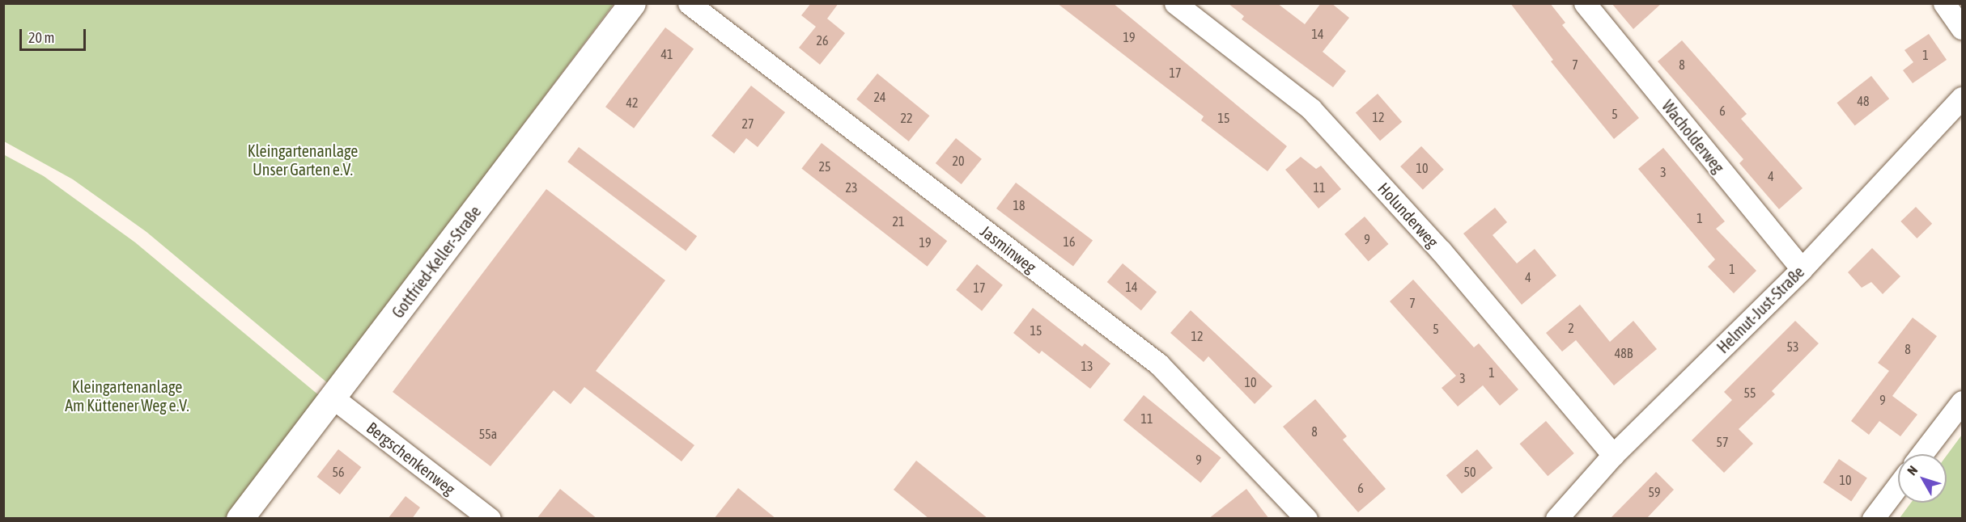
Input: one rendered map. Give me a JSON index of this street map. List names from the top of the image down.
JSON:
{
  "streets": {
    "street": [
      "Wacholderweg",
      "Holunderweg",
      "Jasminweg",
      "Gottfried-Keller-Straße",
      "Helmut-Just-Straße",
      "Bergschenkenweg"
    ]
  },
  "crossings": [
    ["Wacholderweg", "Helmut-Just-Straße"],
    ["Holunderweg", "Helmut-Just-Straße"],
    ["Gottfried-Keller-Straße", "Bergschenkenweg"]
  ],
  "parks": ["Kleingartenanlage Unser Garten e.V.", "Kleingartenanlage Am Küttener Weg e.V."],
  "house_numbers": [
    "14",
    "19",
    "26",
    "41",
    "1",
    "7",
    "8",
    "17",
    "24",
    "48",
    "42",
    "6",
    "5",
    "12",
    "22",
    "15",
    "27",
    "20",
    "25",
    "10",
    "3",
    "4",
    "23",
    "11",
    "18",
    "1",
    "21",
    "9",
    "16",
    "19",
    "1",
    "4",
    "14",
    "17",
    "7",
    "2",
    "5",
    "15",
    "12",
    "53",
    "8",
    "48B",
    "13",
    "1",
    "3",
    "10",
    "55",
    "9",
    "11",
    "8",
    "55a",
    "57",
    "9",
    "56",
    "50",
    "10",
    "6",
    "59"
  ],
  "scale_bar": "20 m",
  "north": "top left"
}
